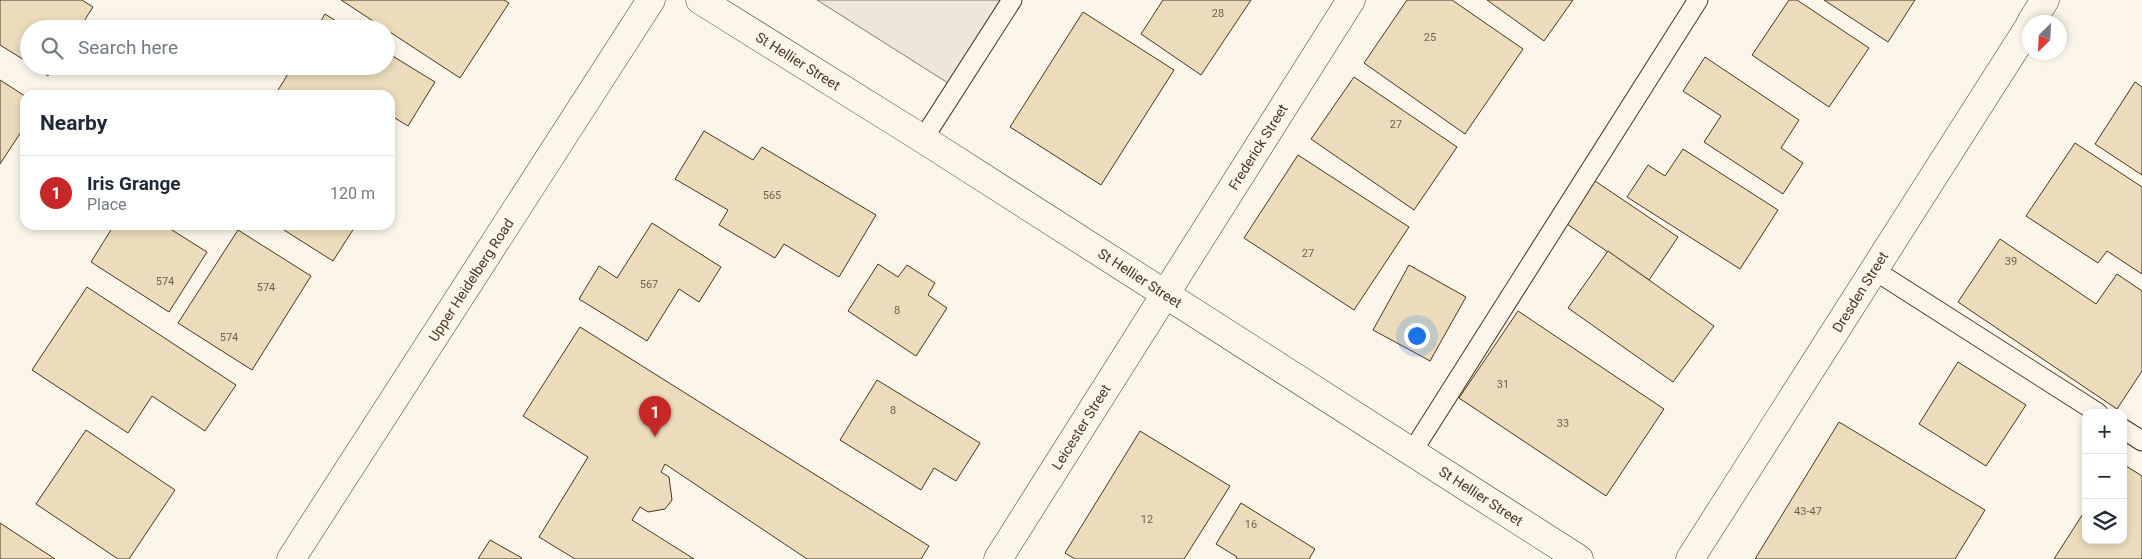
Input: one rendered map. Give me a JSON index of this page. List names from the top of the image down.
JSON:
{
  "streets": {
    "street": [
      "St Hellier Street",
      "Frederick Street",
      "Upper Heidelberg Road",
      "Dresden Street",
      "Leicester Street"
    ]
  },
  "crossings": [
    ["St Hellier Street", "Frederick Street"],
    ["St Hellier Street", "Leicester Street"],
    ["Frederick Street", "Leicester Street"]
  ],
  "house_numbers": [
    "28",
    "25",
    "27",
    "565",
    "27",
    "39",
    "574",
    "567",
    "574",
    "8",
    "574",
    "31",
    "8",
    "33",
    "43-47",
    "12",
    "16"
  ],
  "north": "bottom left",
  "page": {
    "search": "Search here",
    "heading": "Nearby",
    "list": [
      {
        "mark": "1",
        "name": "Iris Grange",
        "note": "Place",
        "value": "120 m"
      }
    ],
    "pins": "1",
    "map_buttons": ["+", "−"]
  }
}
